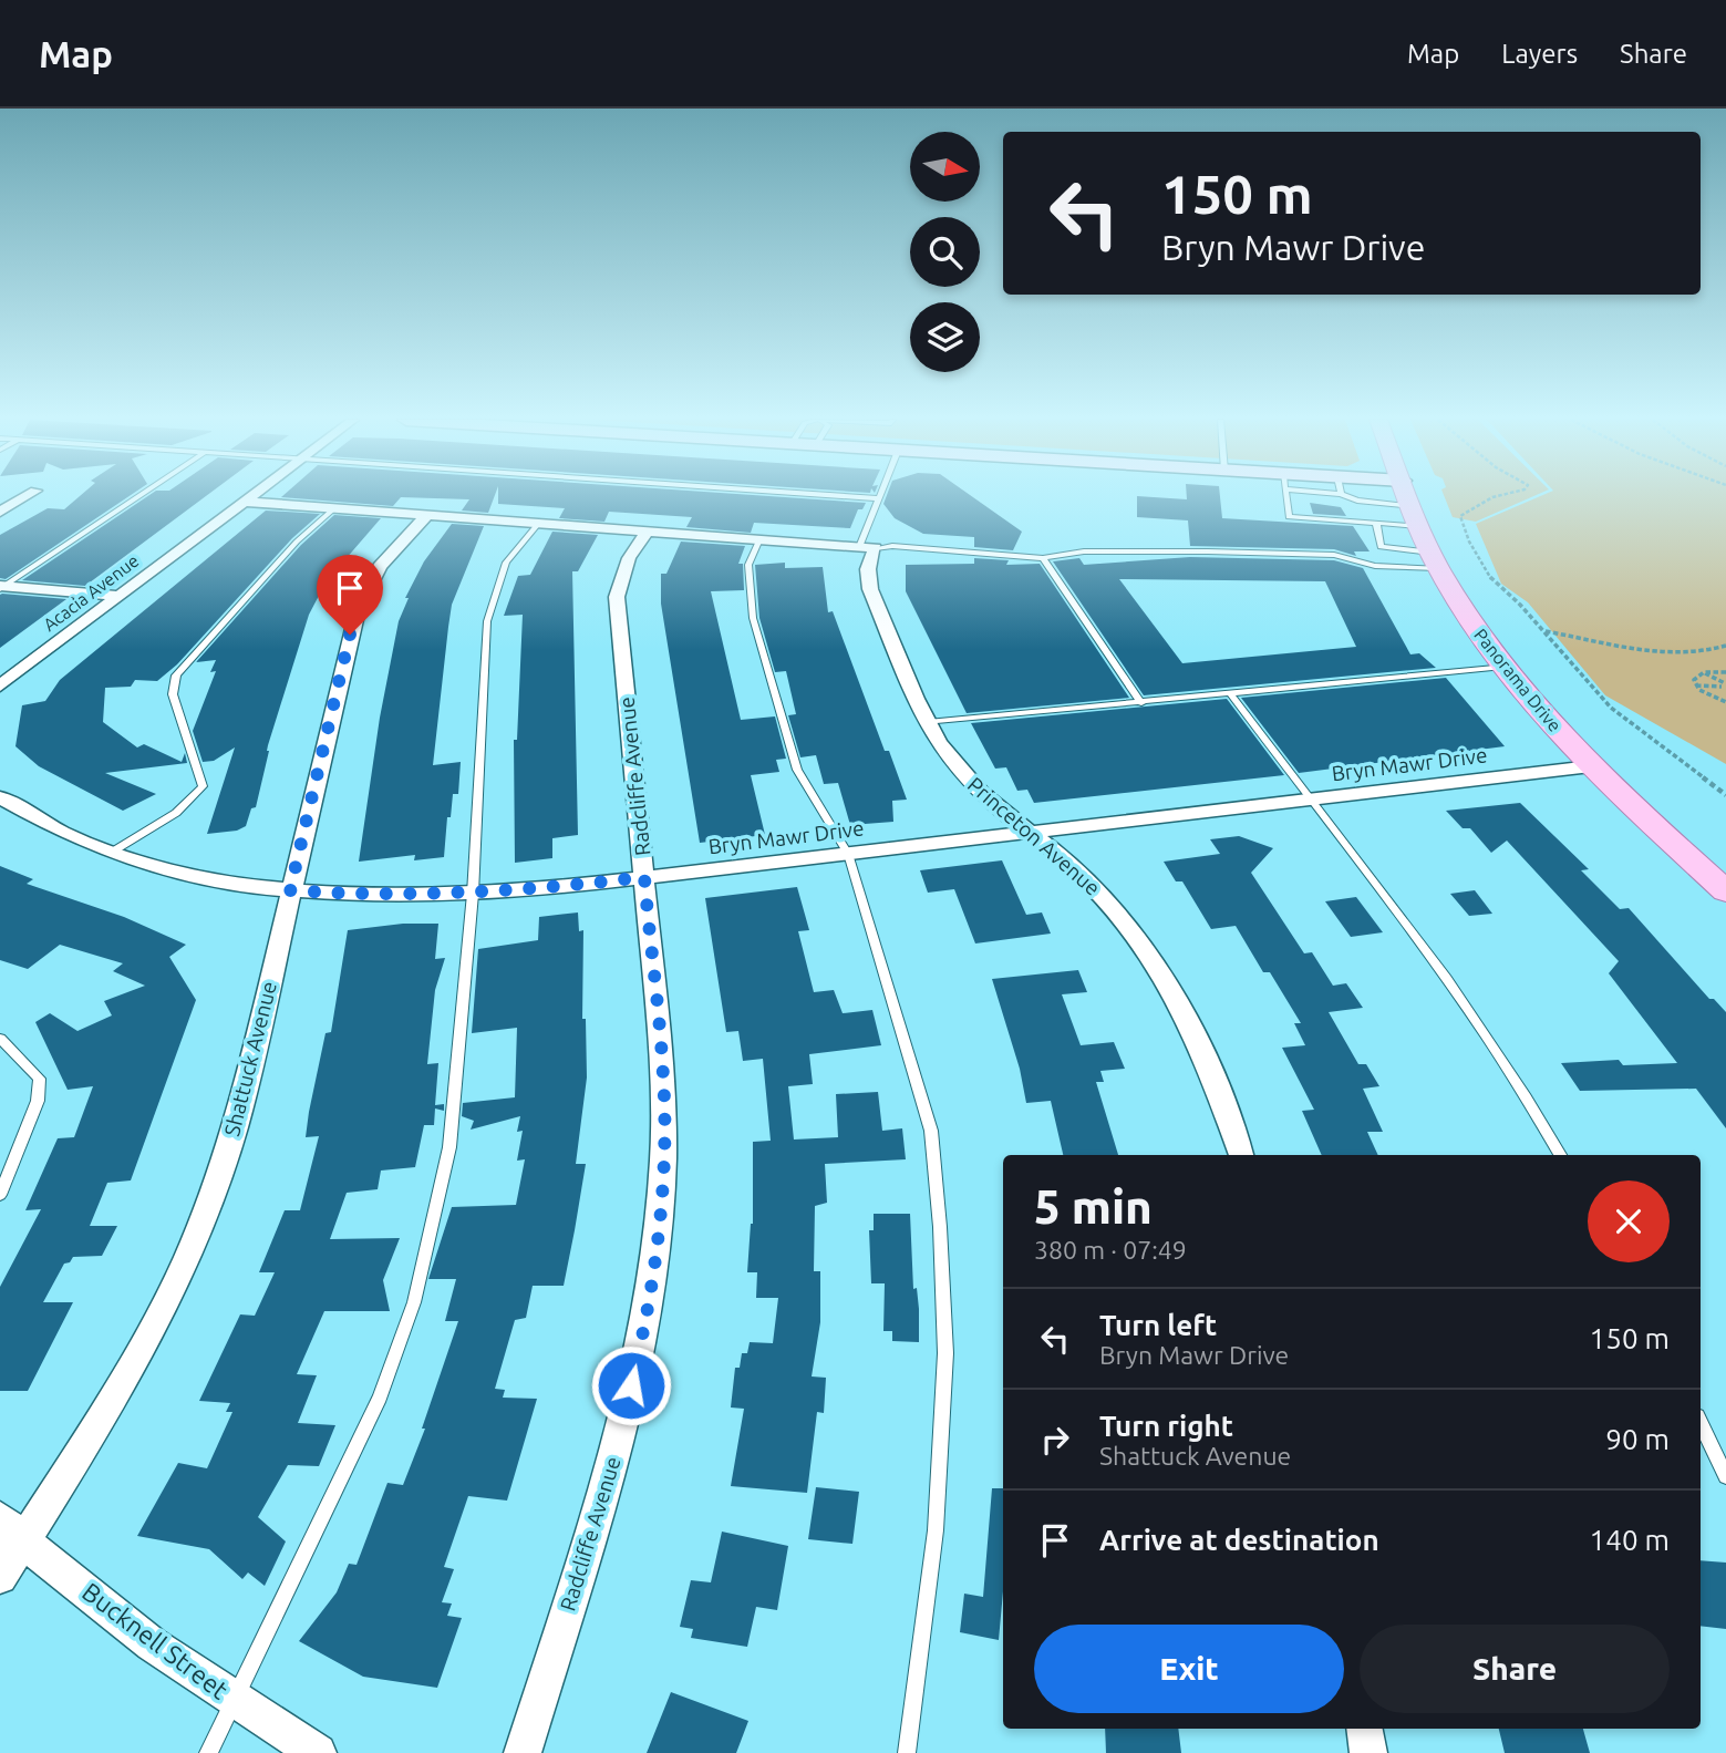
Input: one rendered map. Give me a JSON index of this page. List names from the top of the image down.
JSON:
{
  "streets": {
    "main road": ["Panorama Drive"],
    "street": [
      "Acacia Avenue",
      "Bryn Mawr Drive",
      "Radcliffe Avenue",
      "Princeton Avenue",
      "Shattuck Avenue",
      "Bucknell Street"
    ]
  },
  "crossings": [
    ["Panorama Drive", "Bryn Mawr Drive"],
    ["Bryn Mawr Drive", "Radcliffe Avenue"],
    ["Bryn Mawr Drive", "Princeton Avenue"],
    ["Bryn Mawr Drive", "Shattuck Avenue"],
    ["Shattuck Avenue", "Bucknell Street"]
  ],
  "north": "right",
  "page": {
    "header": "Map",
    "nav": ["Map", "Layers", "Share"],
    "turn": ["150 m", "Bryn Mawr Drive"],
    "heading": ["5 min", "380 m · 07:49"],
    "list": [
      {
        "name": "Turn left",
        "note": "Bryn Mawr Drive",
        "value": "150 m"
      },
      {
        "name": "Turn right",
        "note": "Shattuck Avenue",
        "value": "90 m"
      },
      {
        "name": "Arrive at destination",
        "value": "140 m"
      }
    ],
    "buttons": ["Exit", "Share"]
  }
}
